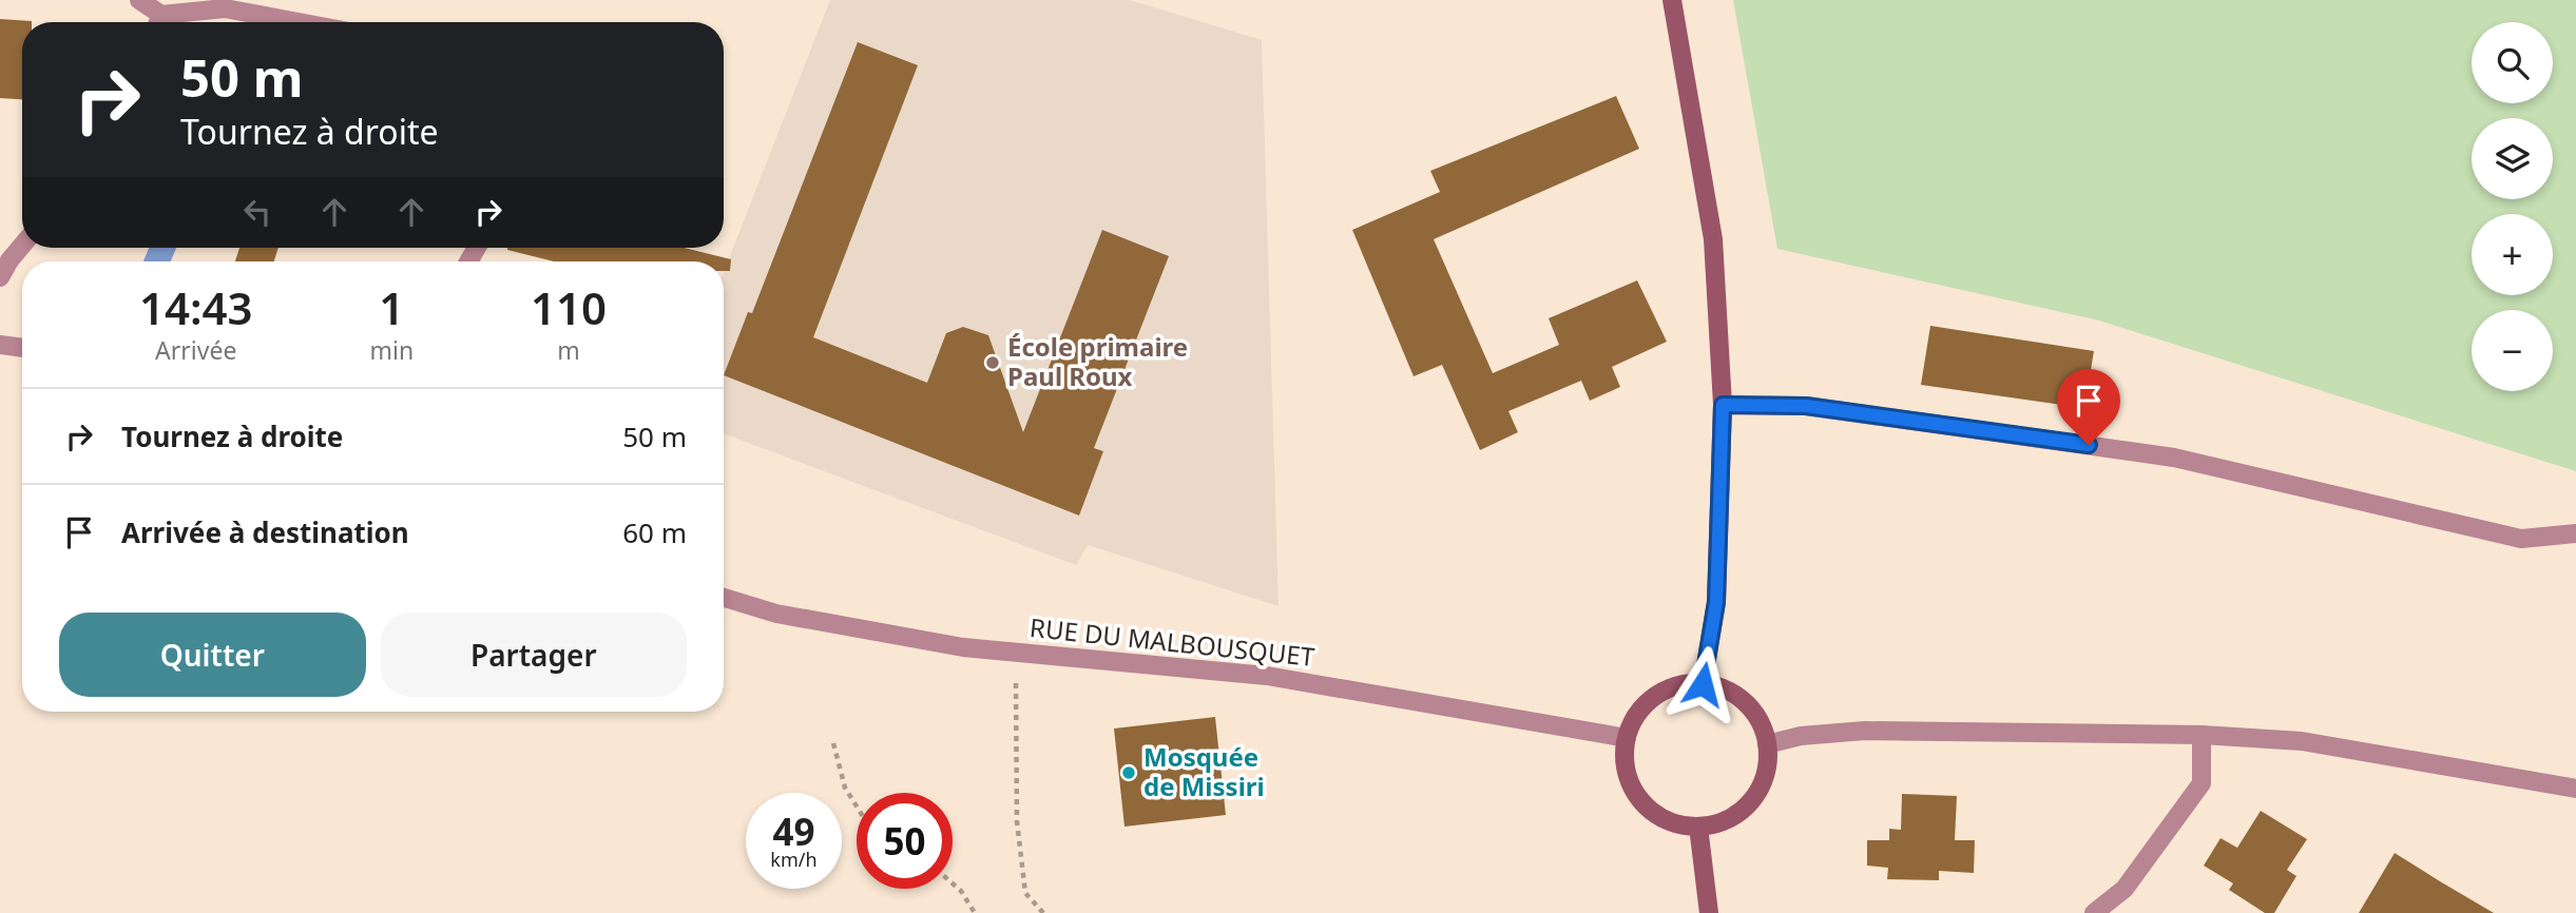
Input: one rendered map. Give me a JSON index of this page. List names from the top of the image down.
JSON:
{
  "streets": {
    "street": ["RUE DU MALBOUSQUET"]
  },
  "places": ["École primaire Paul Roux", "Mosquée de Missiri"],
  "page": {
    "map_buttons": ["+", "−"],
    "turn": ["50 m", "Tournez à droite"],
    "eta": [
      "14:43",
      "Arrivée",
      "1",
      "min",
      "110",
      "m"
    ],
    "list": [
      {
        "name": "Tournez à droite",
        "value": "50 m"
      },
      {
        "name": "Arrivée à destination",
        "value": "60 m"
      }
    ],
    "buttons": ["Quitter", "Partager"],
    "speed": "49 km/h",
    "limit": "50"
  }
}
